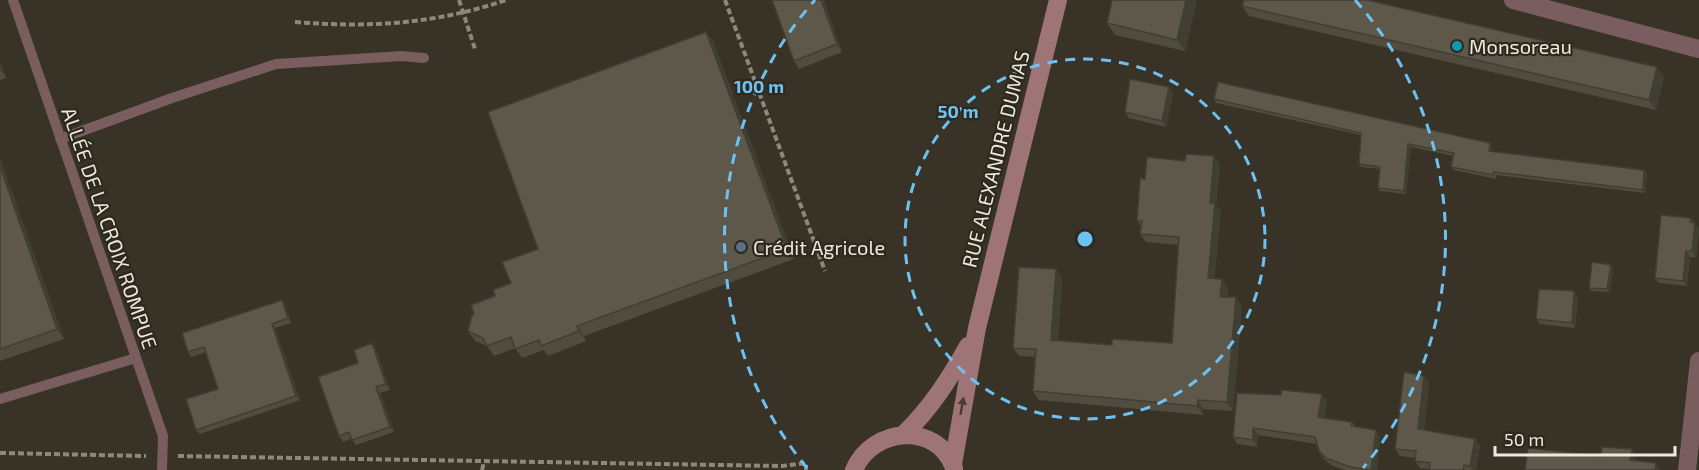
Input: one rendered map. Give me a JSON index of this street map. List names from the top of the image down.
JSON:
{
  "streets": {
    "street": ["RUE ALEXANDRE DUMAS"],
    "lane": ["ALLÉE DE LA CROIX ROMPUE"]
  },
  "places": ["Monsoreau", "Crédit Agricole"],
  "scale_bar": "50 m",
  "rings": ["100 m", "50 m"]
}
